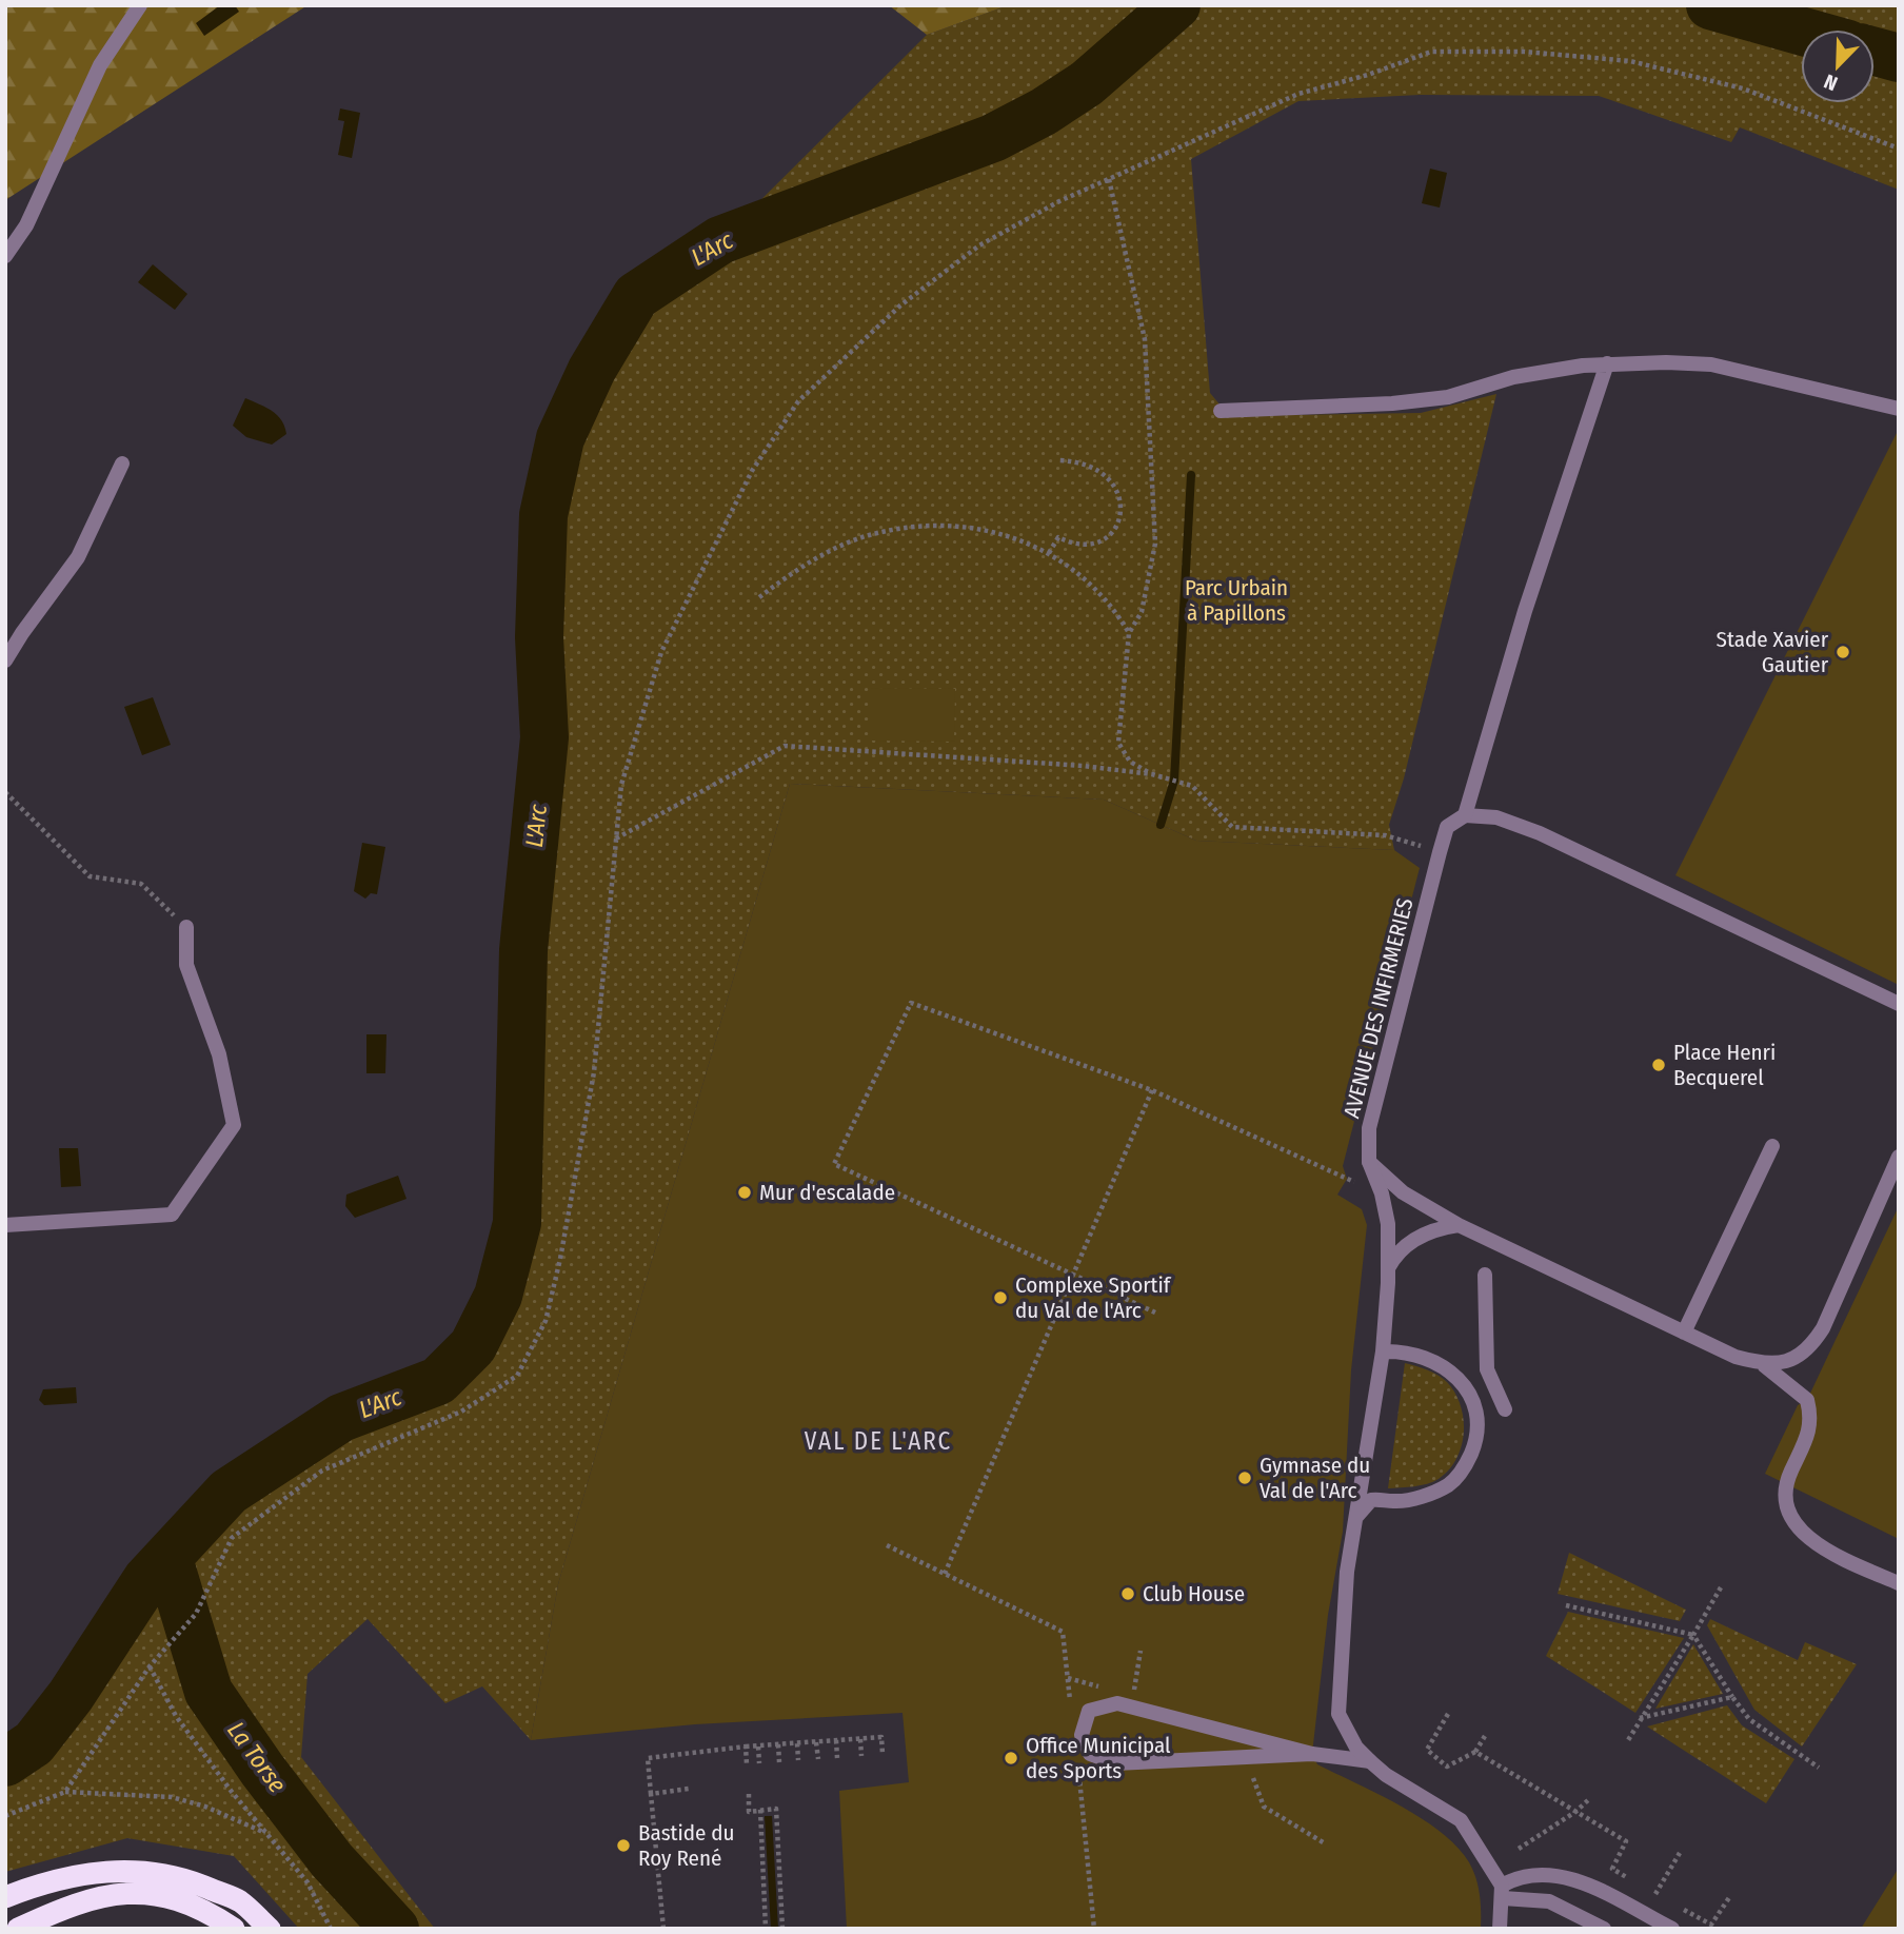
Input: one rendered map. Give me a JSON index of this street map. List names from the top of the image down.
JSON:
{
  "streets": {
    "street": ["AVENUE DES INFIRMERIES"]
  },
  "districts": ["VAL DE L'ARC"],
  "water": ["L'Arc", "La Torse"],
  "parks": ["Parc Urbain à Papillons"],
  "places": [
    "Stade Xavier Gautier",
    "Place Henri Becquerel",
    "Mur d'escalade",
    "Complexe Sportif du Val de l'Arc",
    "Gymnase du Val de l'Arc",
    "Club House",
    "Office Municipal des Sports",
    "Bastide du Roy René"
  ],
  "north": "bottom left"
}
